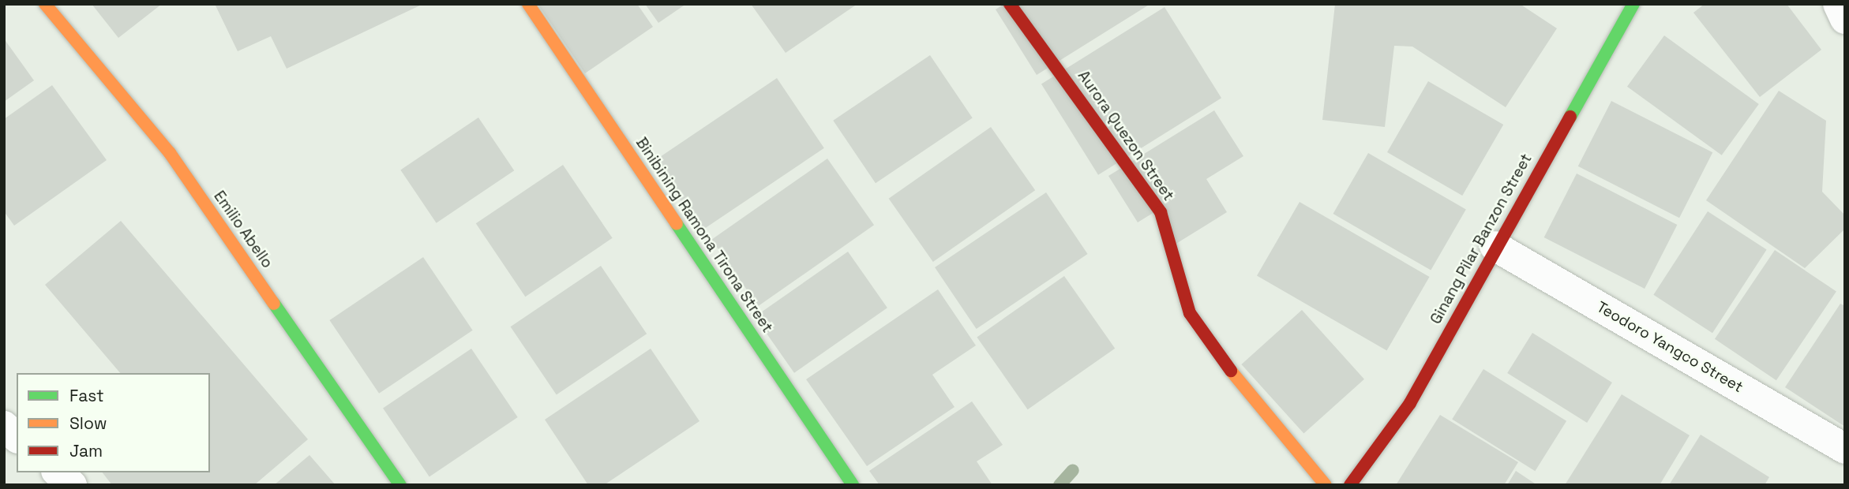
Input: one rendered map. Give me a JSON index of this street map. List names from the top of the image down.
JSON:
{
  "streets": {
    "street": [
      "Aurora Quezon Street",
      "Emilio Abello",
      "Binibining Ramona Tirona Street",
      "Ginang Pilar Banzon Street",
      "Teodoro Yangco Street"
    ]
  },
  "crossings": [
    ["Ginang Pilar Banzon Street", "Teodoro Yangco Street"]
  ],
  "legend": ["Fast", "Slow", "Jam"]
}
